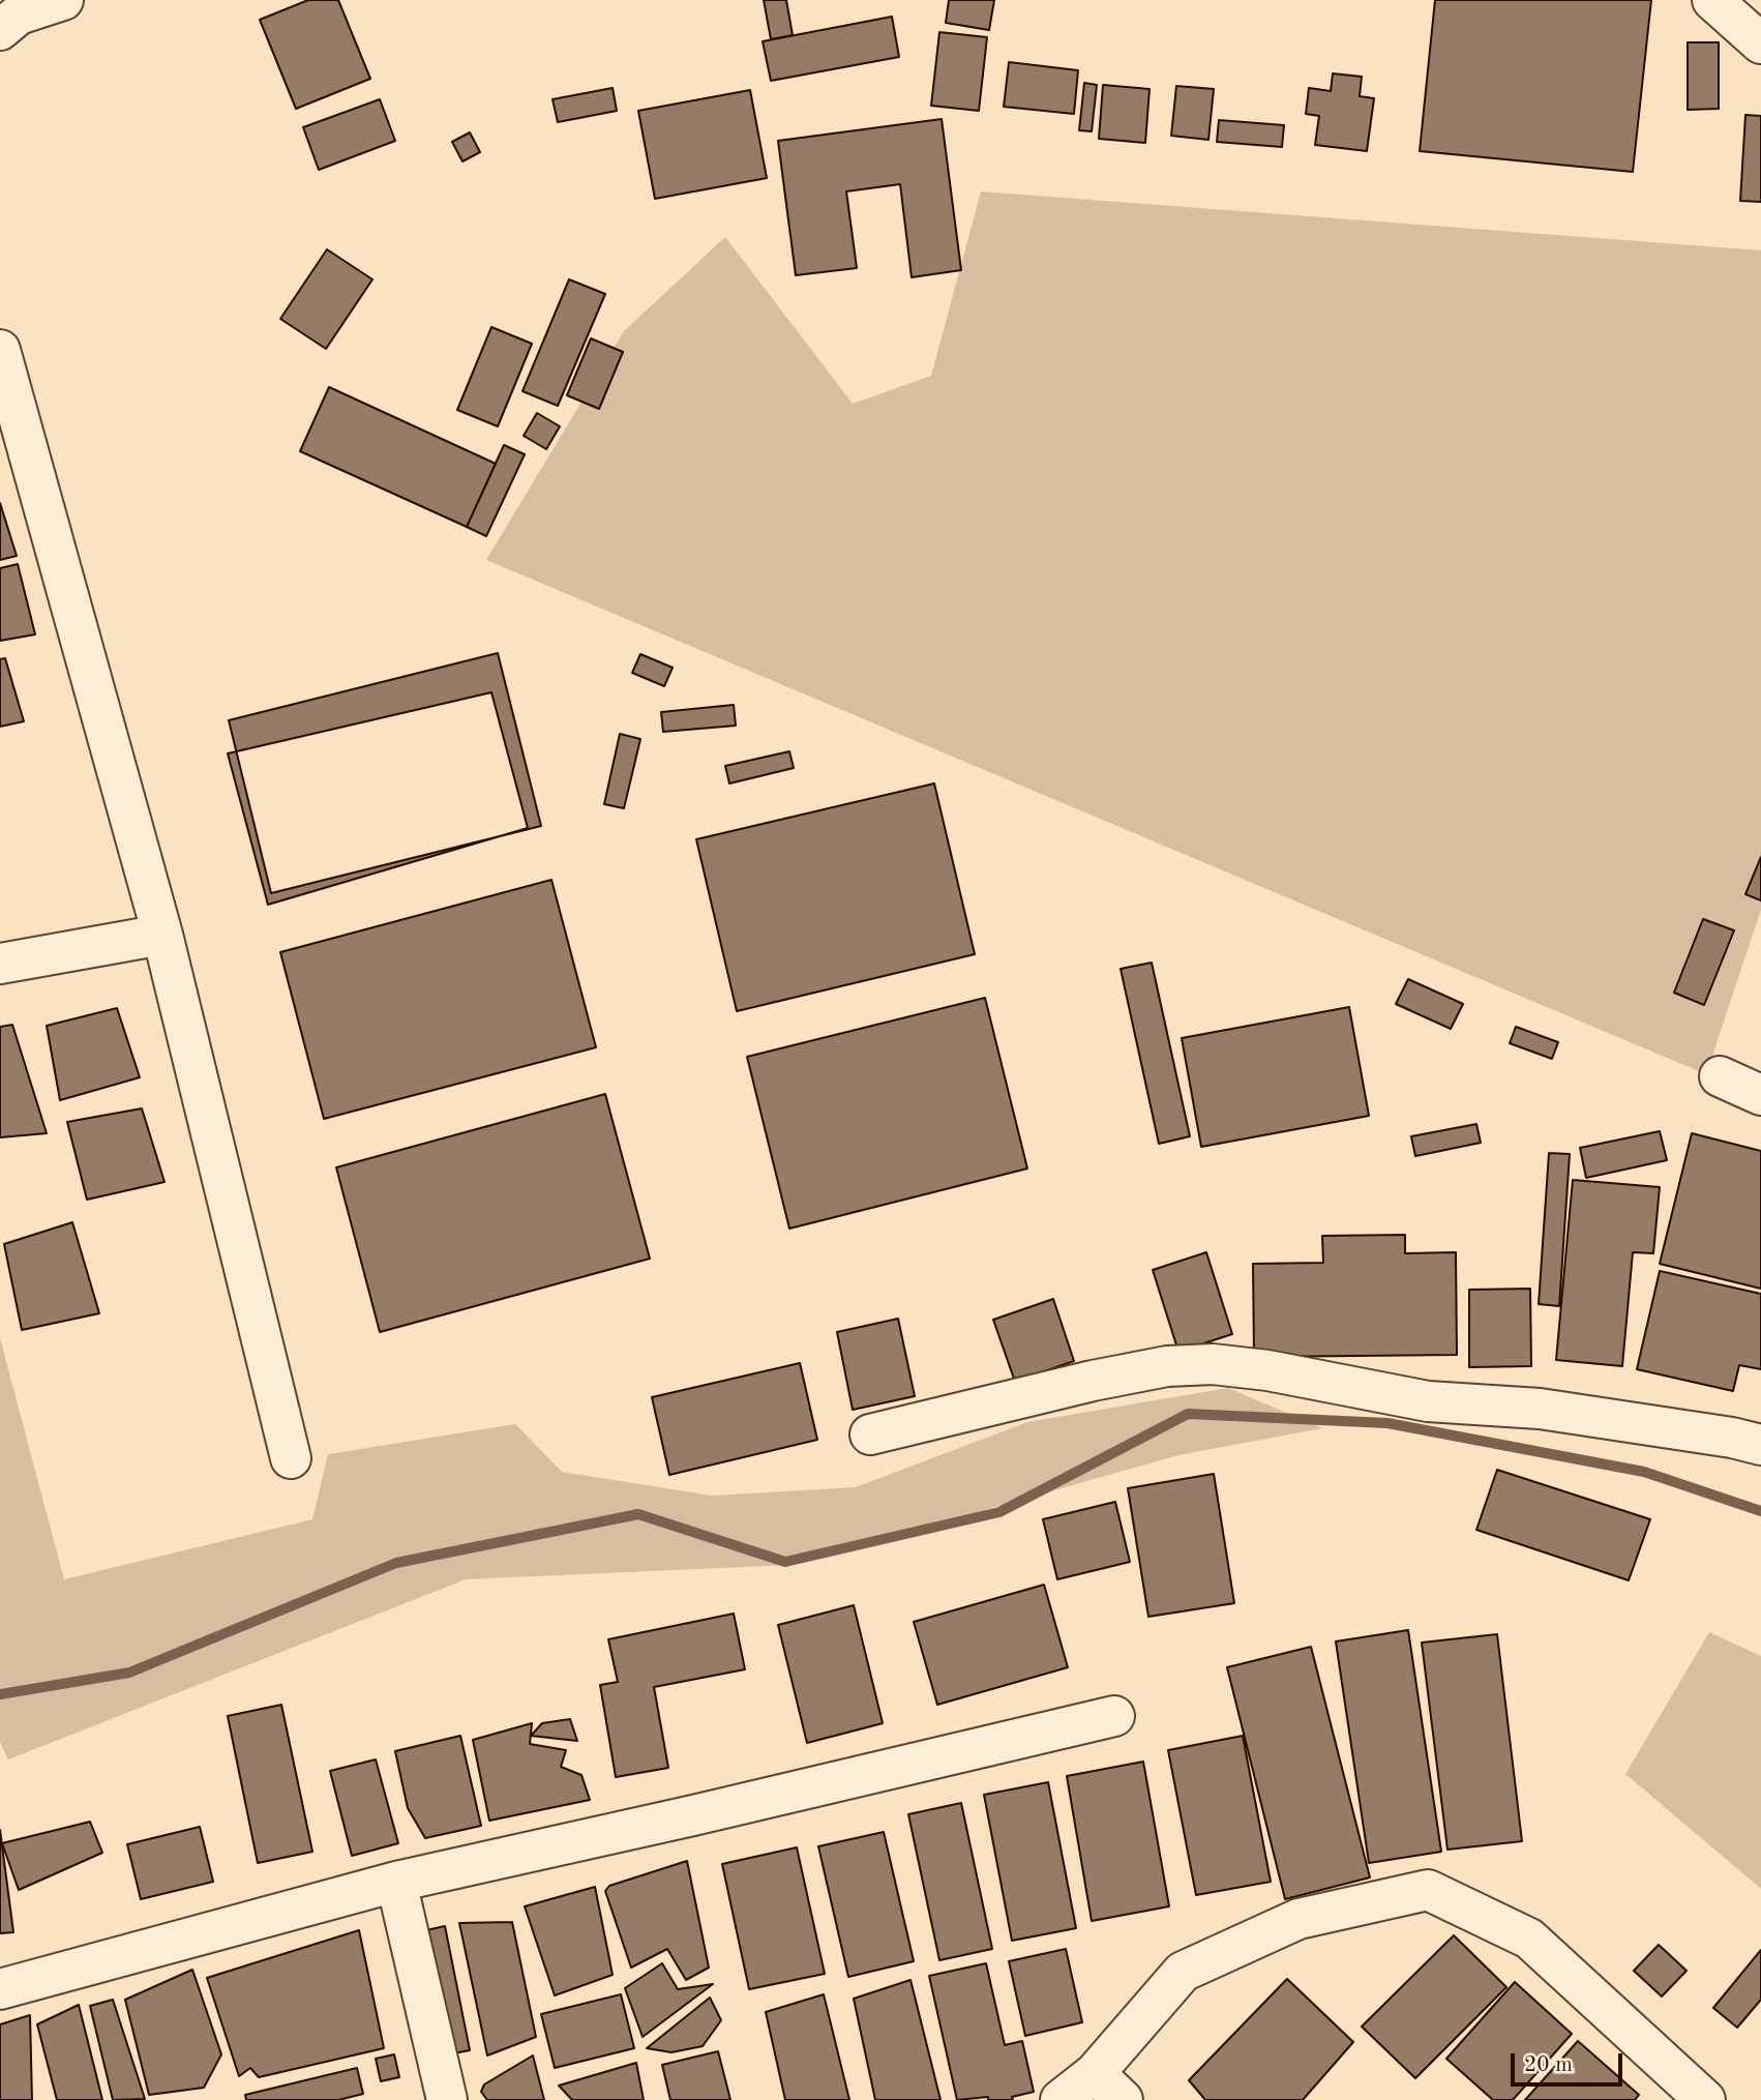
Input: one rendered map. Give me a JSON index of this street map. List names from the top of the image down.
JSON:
{
  "scale_bar": "20 m"
}
